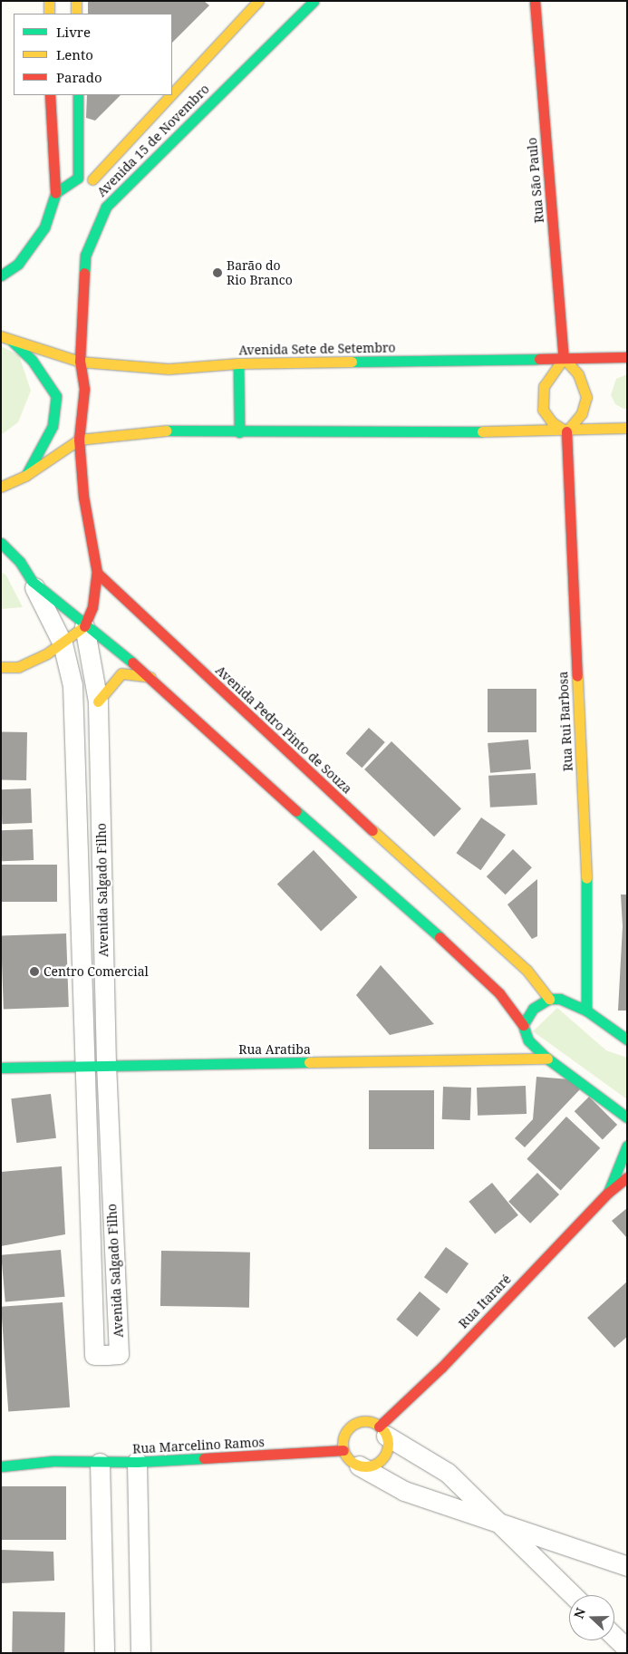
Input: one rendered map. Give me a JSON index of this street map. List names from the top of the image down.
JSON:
{
  "streets": {
    "main road": [
      "Avenida 15 de Novembro",
      "Rua São Paulo",
      "Avenida Sete de Setembro",
      "Rua Rui Barbosa",
      "Avenida Pedro Pinto de Souza",
      "Avenida Salgado Filho",
      "Rua Aratiba",
      "Rua Itararé",
      "Rua Marcelino Ramos"
    ]
  },
  "crossings": [
    ["Avenida 15 de Novembro", "Avenida Sete de Setembro"],
    ["Rua São Paulo", "Avenida Sete de Setembro"],
    ["Avenida Pedro Pinto de Souza", "Avenida Salgado Filho"],
    ["Avenida Salgado Filho", "Rua Aratiba"],
    ["Rua Itararé", "Rua Marcelino Ramos"]
  ],
  "places": ["Barão do Rio Branco", "Centro Comercial"],
  "legend": ["Livre", "Lento", "Parado"],
  "north": "left"
}
